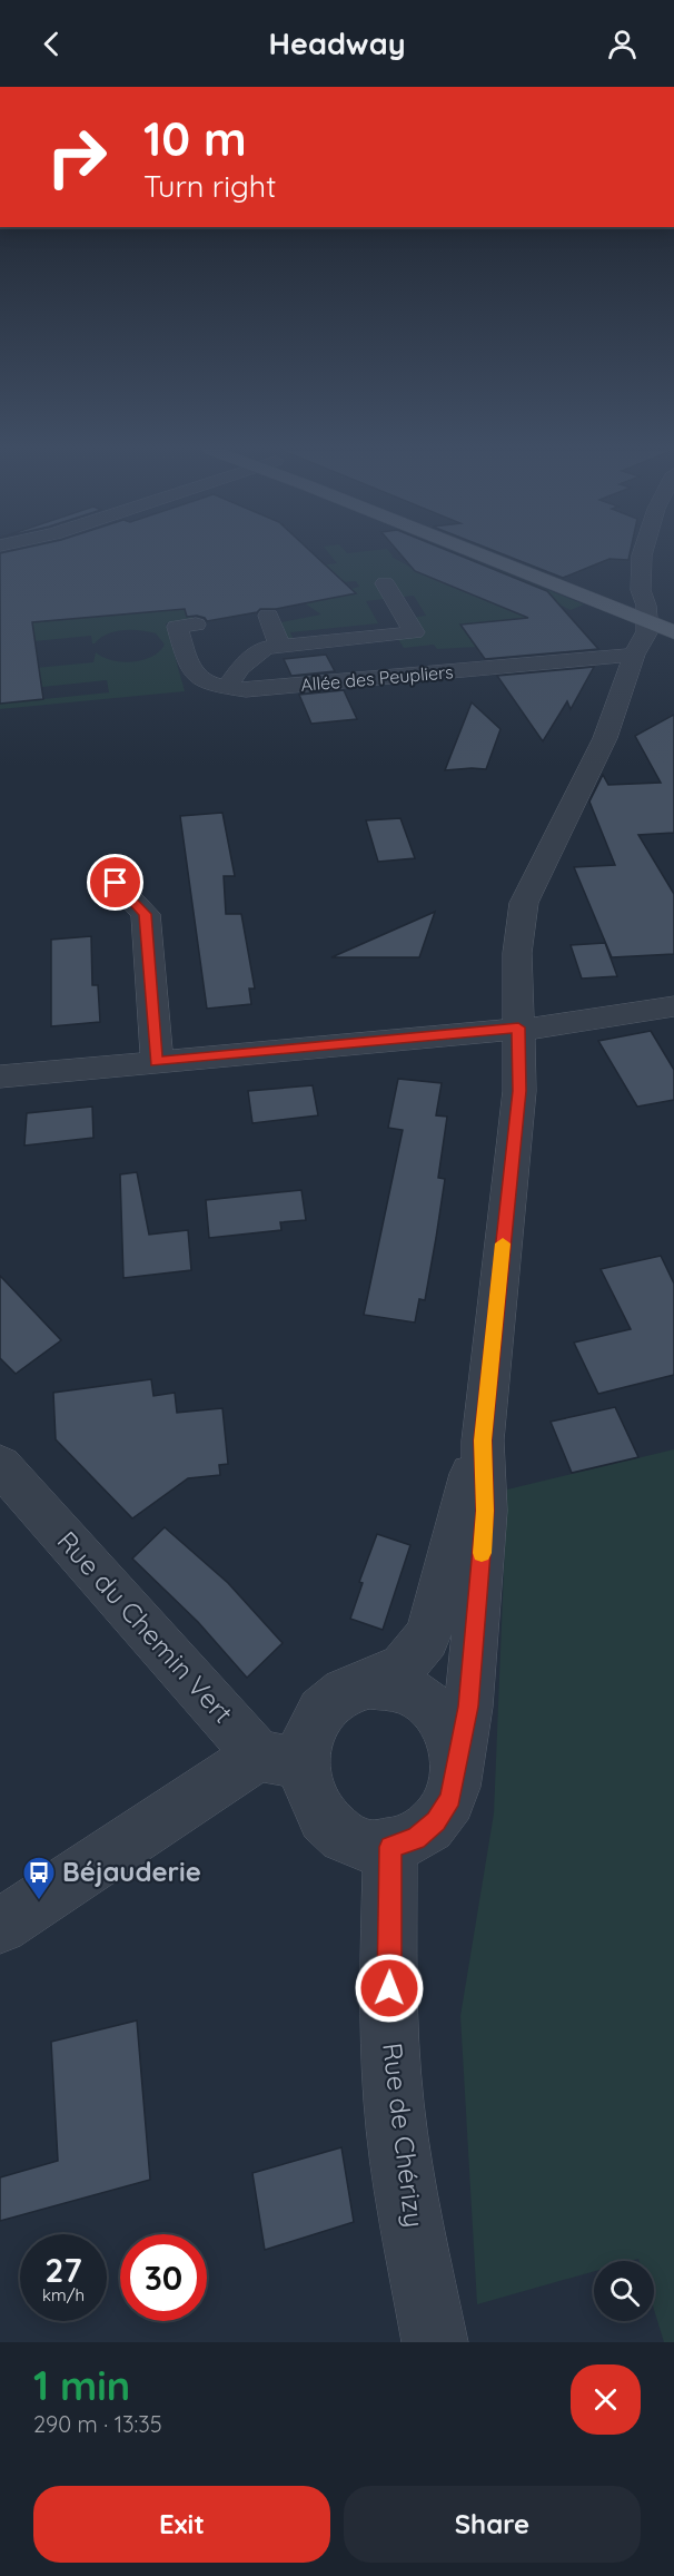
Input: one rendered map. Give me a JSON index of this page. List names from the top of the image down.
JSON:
{
  "streets": {
    "street": ["Allée des Peupliers", "Rue du Chemin Vert", "Rue de Chérizy"]
  },
  "crossings": [
    ["Rue du Chemin Vert", "Rue de Chérizy"]
  ],
  "places": {
    "bus stop": ["Béjauderie"]
  },
  "page": {
    "header": "Headway",
    "turn": ["10 m", "Turn right"],
    "speed": "27 km/h",
    "limit": "30",
    "heading": ["1 min", "290 m · 13:35"],
    "buttons": ["Exit", "Share"]
  }
}
